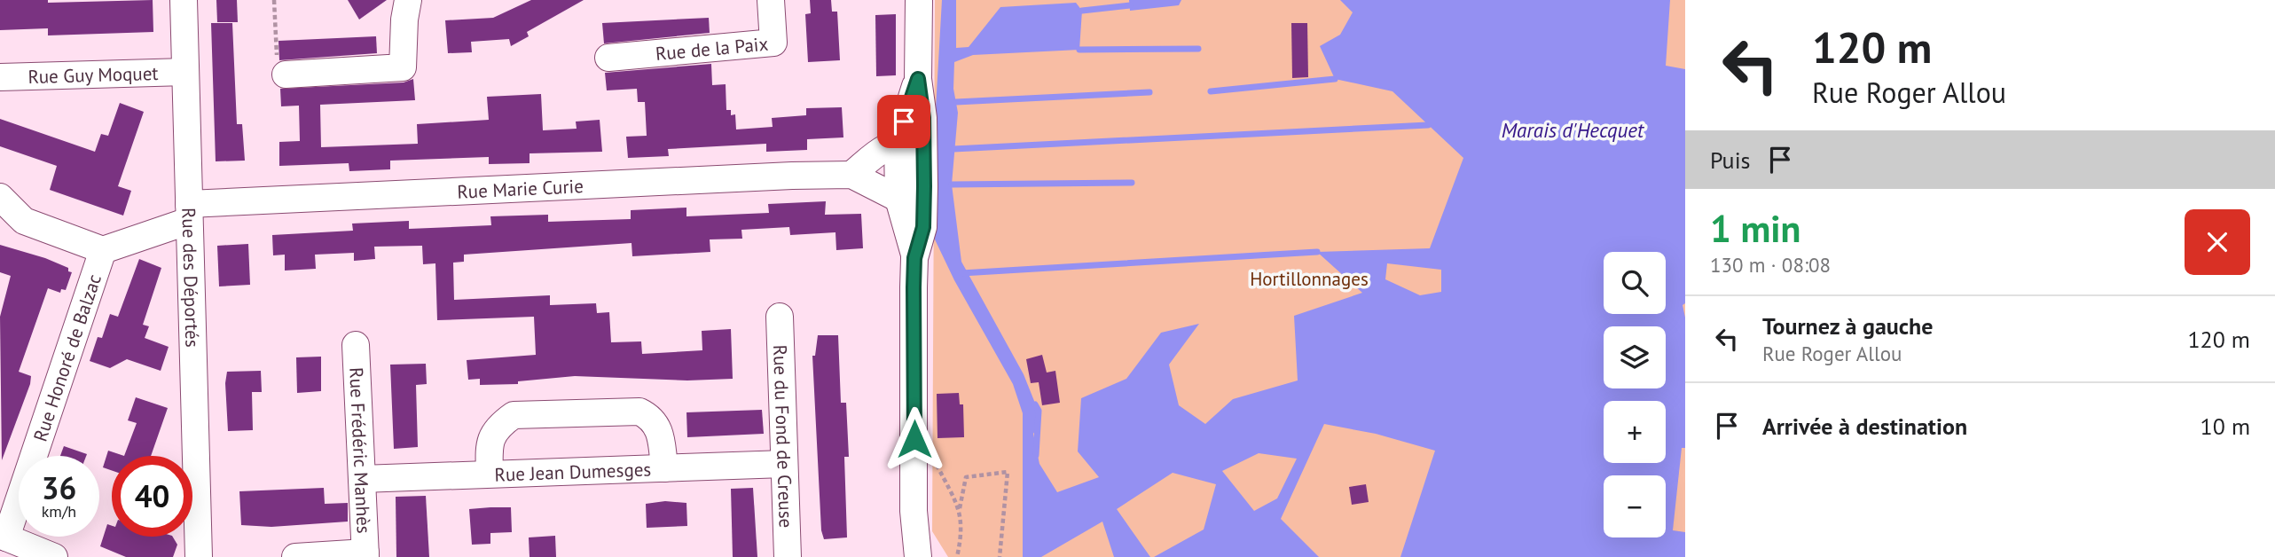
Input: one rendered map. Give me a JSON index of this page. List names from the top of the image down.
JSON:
{
  "streets": {
    "street": [
      "Rue de la Paix",
      "Rue Guy Moquet",
      "Rue Marie Curie",
      "Rue des Déportés",
      "Rue Honoré de Balzac",
      "Rue du Fond de Creuse",
      "Rue Frédéric Manhès",
      "Rue Jean Dumesges"
    ]
  },
  "crossings": [
    ["Rue Guy Moquet", "Rue des Déportés"],
    ["Rue Marie Curie", "Rue des Déportés"],
    ["Rue Marie Curie", "Rue Honoré de Balzac"],
    ["Rue des Déportés", "Rue Honoré de Balzac"],
    ["Rue du Fond de Creuse", "Rue Jean Dumesges"],
    ["Rue Frédéric Manhès", "Rue Jean Dumesges"]
  ],
  "water": ["Marais d'Hecquet"],
  "parks": ["Hortillonnages"],
  "page": {
    "turn": ["120 m", "Rue Roger Allou"],
    "then": "Puis",
    "heading": ["1 min", "130 m · 08:08"],
    "map_buttons": ["+", "−"],
    "list": [
      {
        "name": "Tournez à gauche",
        "note": "Rue Roger Allou",
        "value": "120 m"
      },
      {
        "name": "Arrivée à destination",
        "value": "10 m"
      }
    ],
    "speed": "36 km/h",
    "limit": "40"
  }
}
